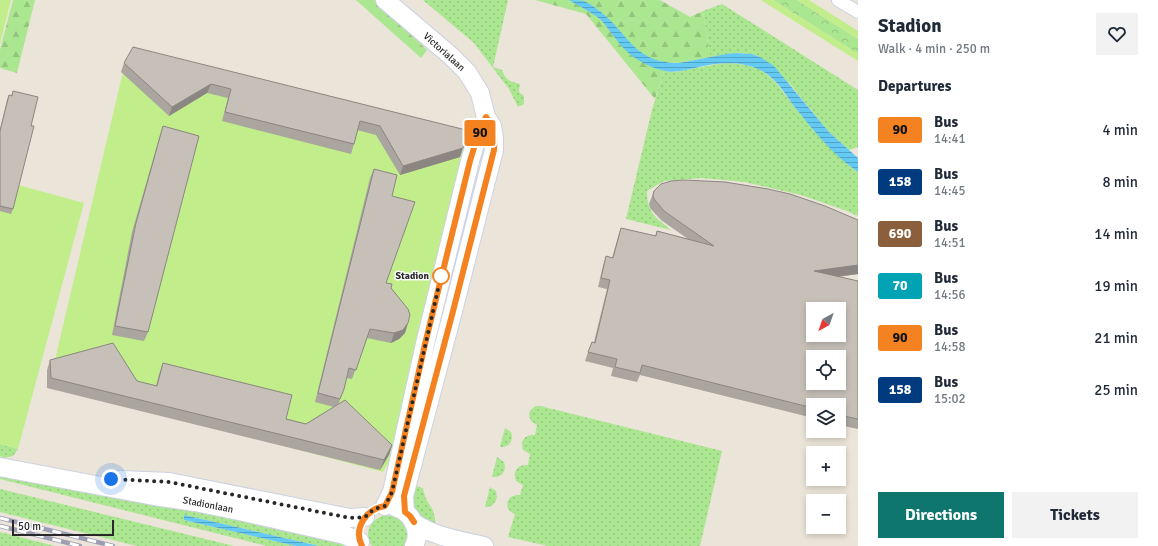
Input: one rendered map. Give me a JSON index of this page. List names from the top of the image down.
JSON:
{
  "streets": {
    "street": ["Victorialaan", "Stadionlaan"]
  },
  "places": ["Stadion"],
  "lines": ["bus line 90"],
  "scale_bar": "50 m",
  "north": "bottom left",
  "page": {
    "on_map": "90",
    "heading": [
      ["Stadion", "Walk · 4 min · 250 m"],
      "Departures"
    ],
    "list": [
      {
        "mark": "90",
        "name": "Bus",
        "note": "14:41",
        "value": "4 min"
      },
      {
        "mark": "158",
        "name": "Bus",
        "note": "14:45",
        "value": "8 min"
      },
      {
        "mark": "690",
        "name": "Bus",
        "note": "14:51",
        "value": "14 min"
      },
      {
        "mark": "70",
        "name": "Bus",
        "note": "14:56",
        "value": "19 min"
      },
      {
        "mark": "90",
        "name": "Bus",
        "note": "14:58",
        "value": "21 min"
      },
      {
        "mark": "158",
        "name": "Bus",
        "note": "15:02",
        "value": "25 min"
      }
    ],
    "map_buttons": ["+", "−"],
    "buttons": ["Directions", "Tickets"],
    "scale": "50 m"
  }
}
